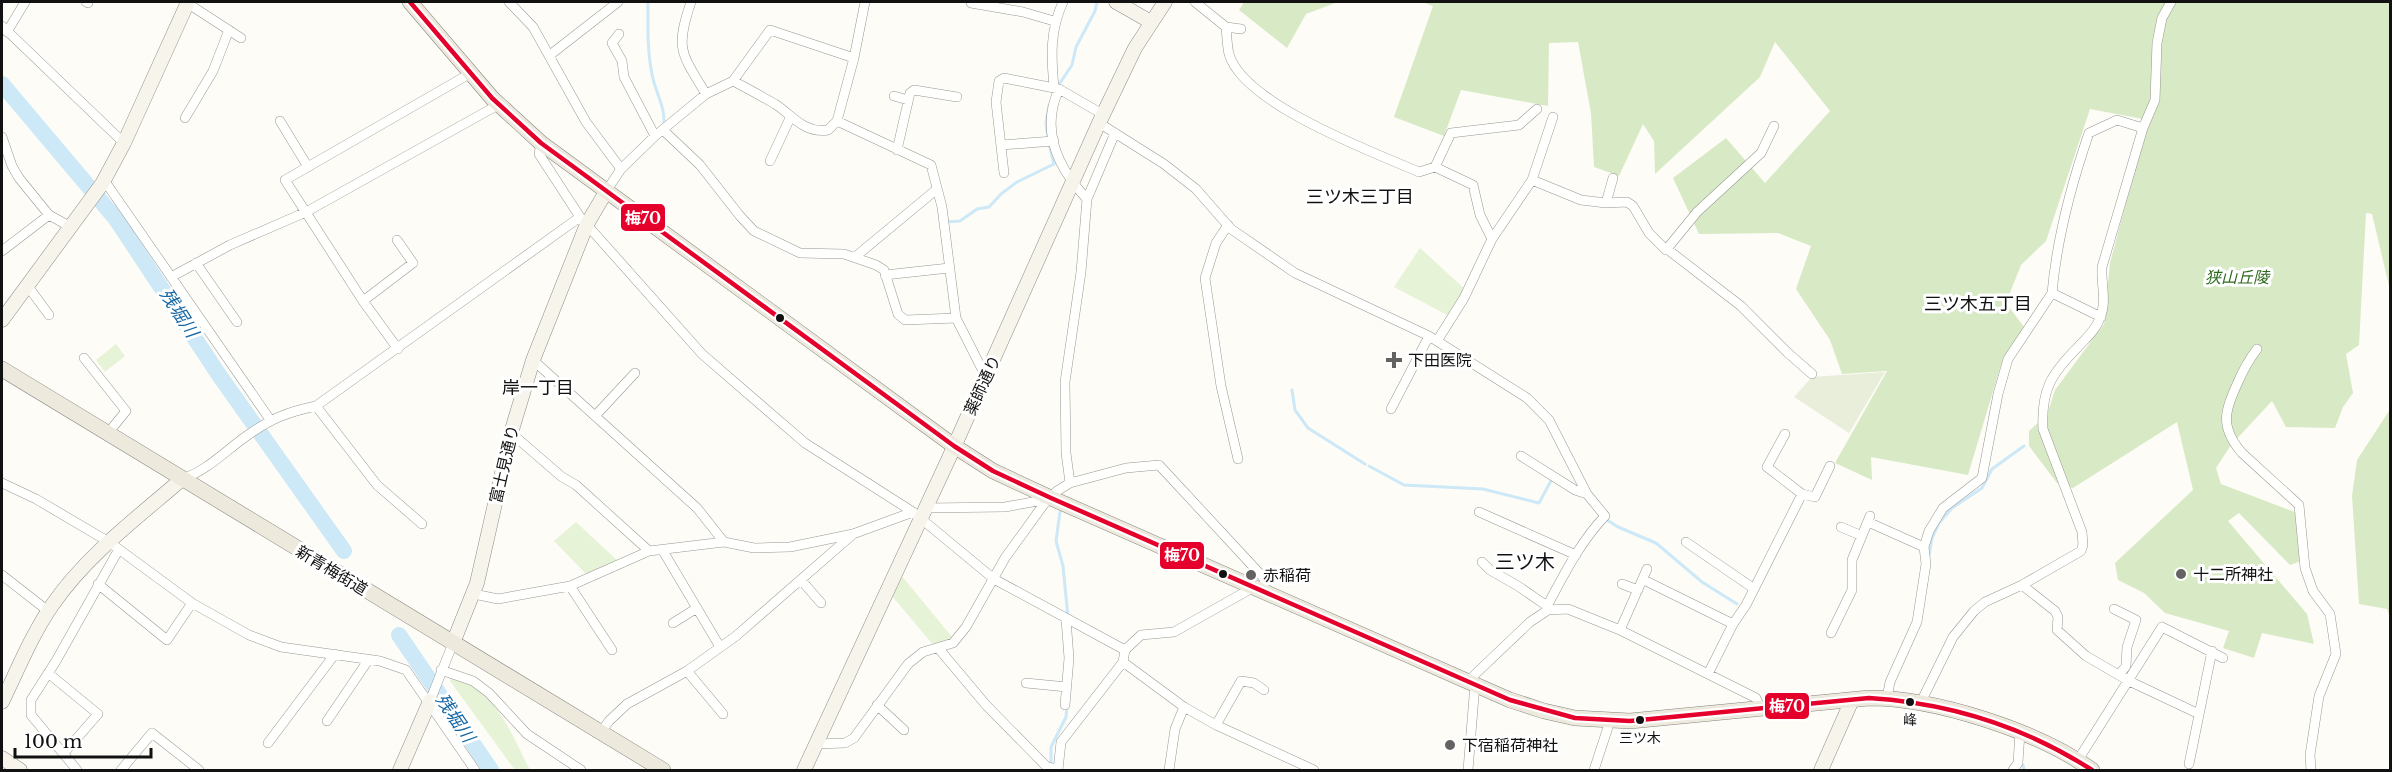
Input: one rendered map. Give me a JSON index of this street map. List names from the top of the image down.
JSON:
{
  "streets": {
    "main road": ["新青梅街道"],
    "street": ["薬師通り", "富士見通り"]
  },
  "crossings": [
    ["富士見通り", "新青梅街道"]
  ],
  "districts": [
    "三ツ木三丁目",
    "三ツ木五丁目",
    "岸一丁目",
    "三ツ木"
  ],
  "water": ["残堀川"],
  "parks": ["狭山丘陵"],
  "places": {
    "health": ["下田医院"],
    "other": [
      "十二所神社",
      "赤稲荷",
      "峰",
      "三ツ木",
      "下宿稲荷神社"
    ]
  },
  "lines": ["transit line 梅70"],
  "scale_bar": "100 m"
}
